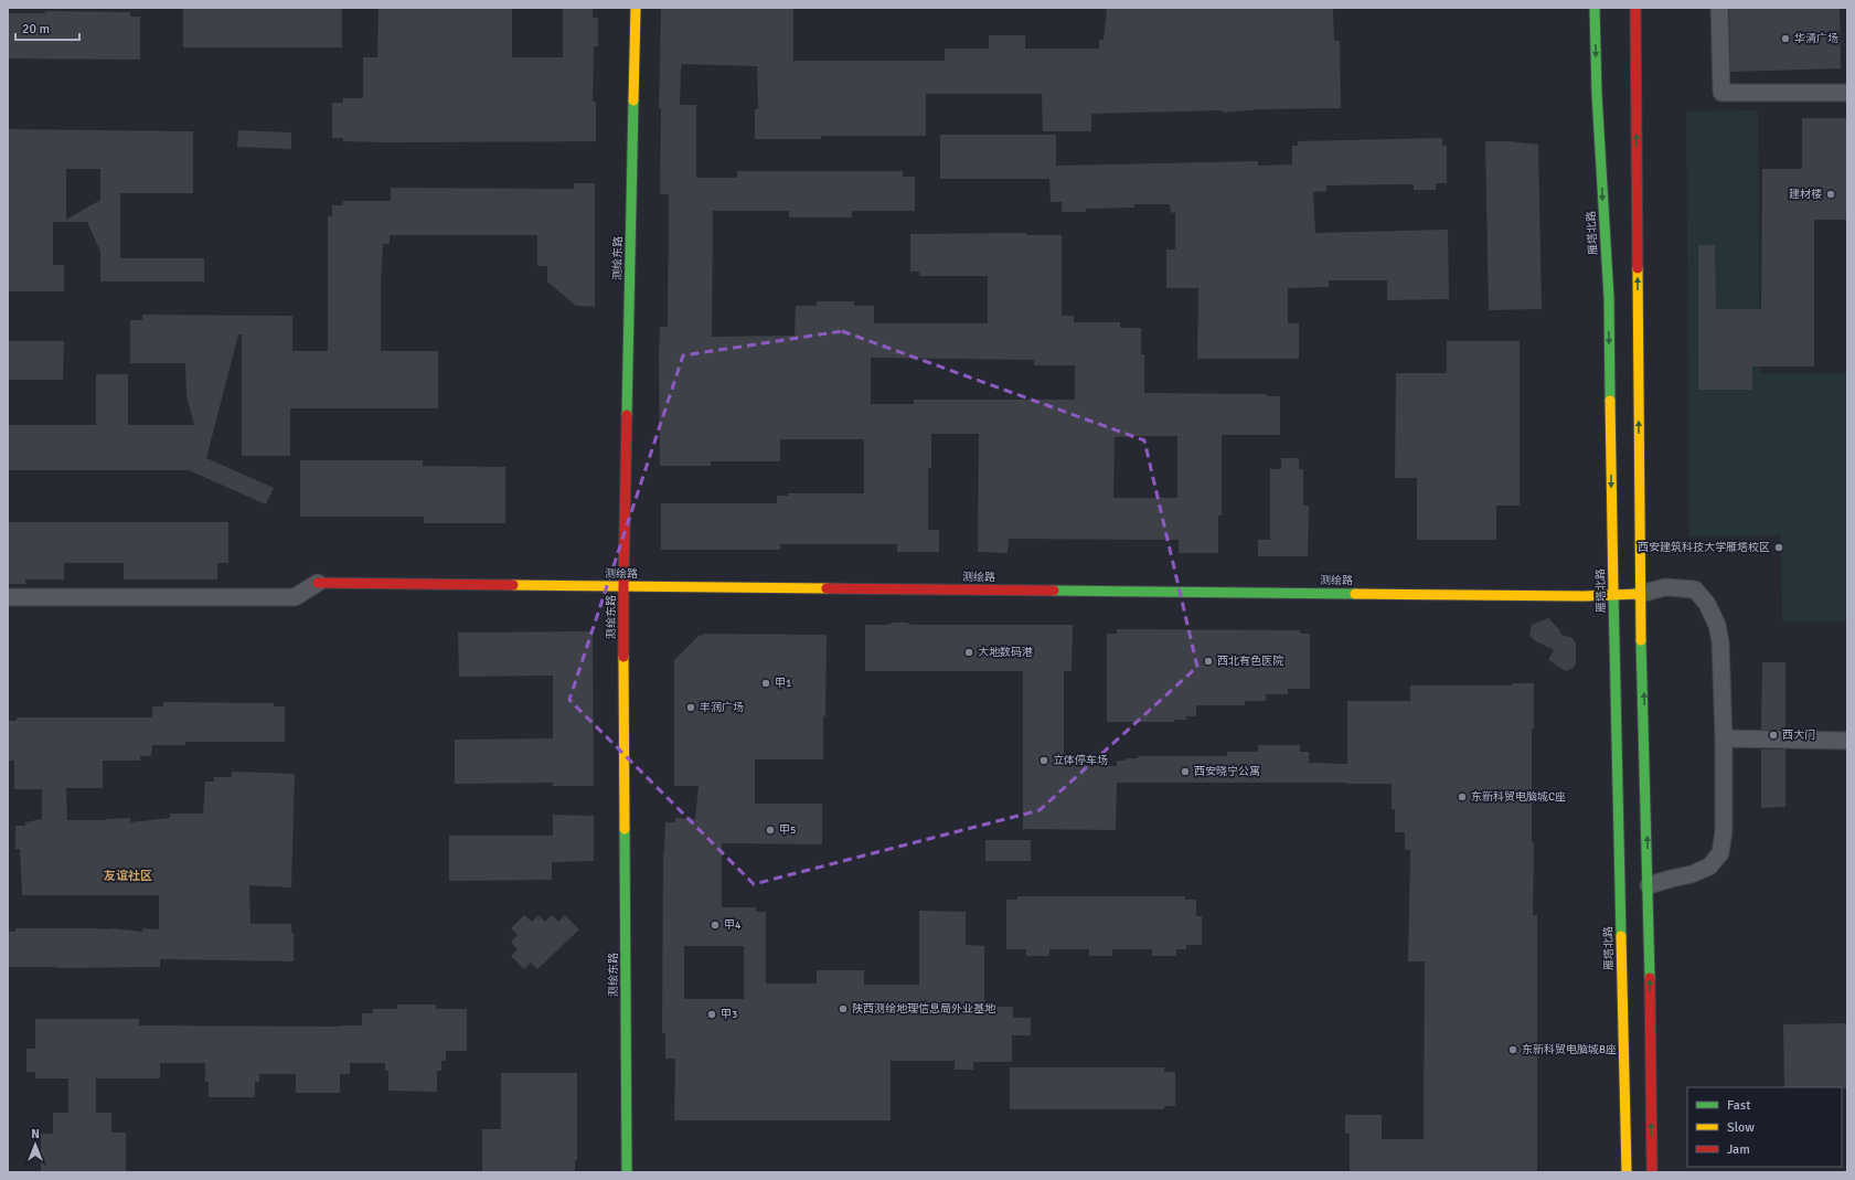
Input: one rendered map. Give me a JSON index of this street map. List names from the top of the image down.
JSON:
{
  "streets": {
    "street": ["雁塔北路", "测绘东路", "测绘路"]
  },
  "crossings": [
    ["雁塔北路", "测绘路"],
    ["测绘东路", "测绘路"]
  ],
  "districts": ["友谊社区"],
  "places": [
    "华清广场",
    "建材楼",
    "西安建筑科技大学雁塔校区",
    "大地数码港",
    "西北有色医院",
    "甲1",
    "丰润广场",
    "西大门",
    "立体停车场",
    "西安晓宁公寓",
    "东新科贸电脑城C座",
    "甲5",
    "甲4",
    "陕西测绘地理信息局外业基地",
    "甲3",
    "东新科贸电脑城B座"
  ],
  "legend": ["Fast", "Slow", "Jam"],
  "scale_bar": "20 m",
  "north": "top"
}
